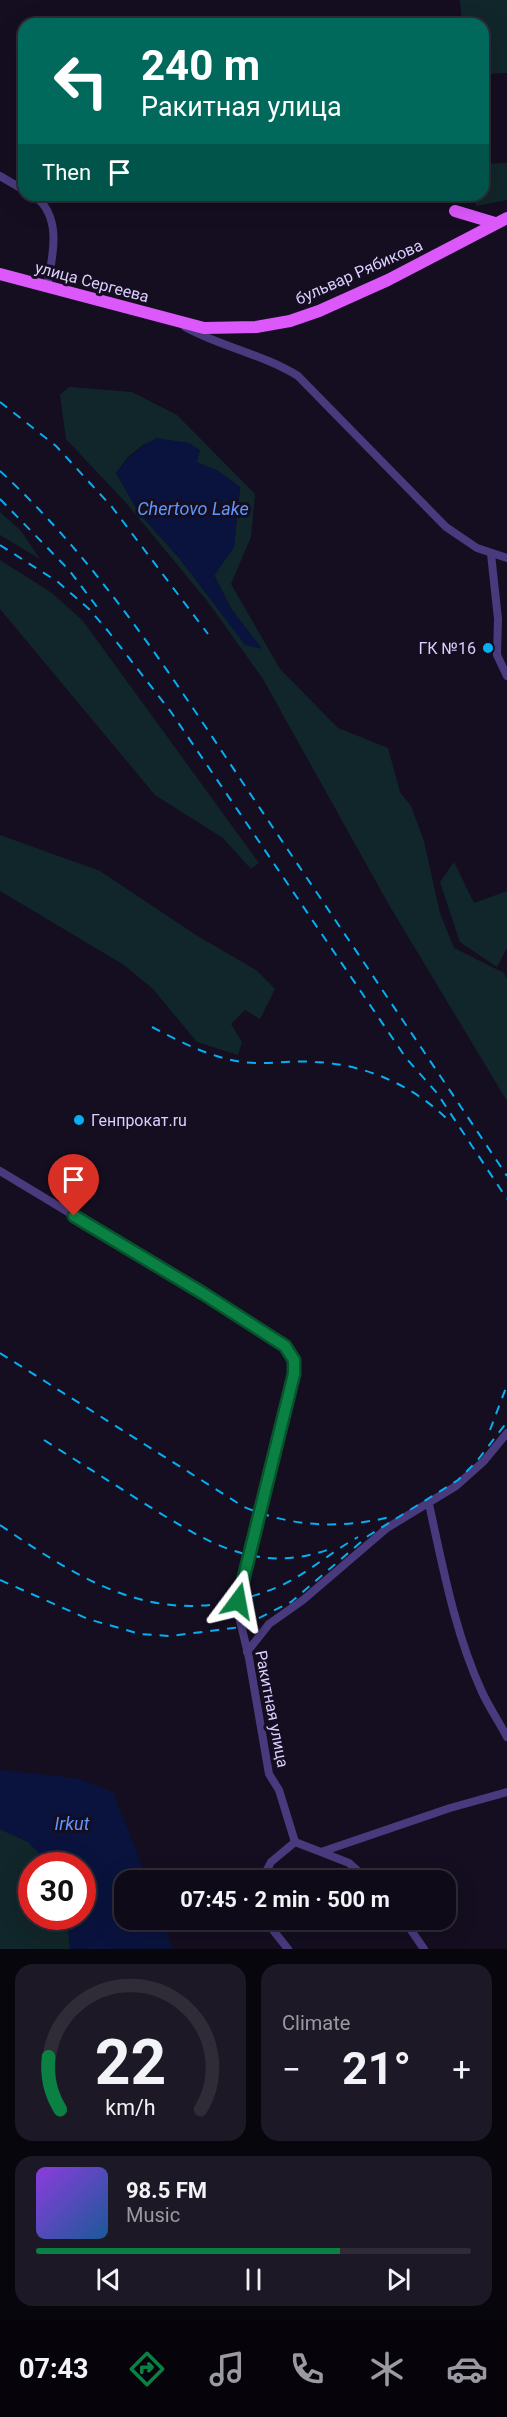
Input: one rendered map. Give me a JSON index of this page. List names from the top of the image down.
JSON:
{
  "streets": {
    "main road": ["бульвар Рябикова", "улица Сергеева"],
    "street": ["Ракитная улица"]
  },
  "crossings": [
    ["бульвар Рябикова", "улица Сергеева"]
  ],
  "water": ["Chertovo Lake", "Irkut"],
  "places": ["ГК №16", "Генпрокат.ru"],
  "page": {
    "turn": ["240 m", "Ракитная улица"],
    "then": "Then",
    "limit": "30",
    "trip": "07:45 · 2 min · 500 m",
    "tile": "Climate",
    "heat": ["−", "21°", "+"],
    "song": ["98.5 FM", "Music"],
    "tabs": "07:43",
    "gauge": ["22", "km/h"]
  }
}
